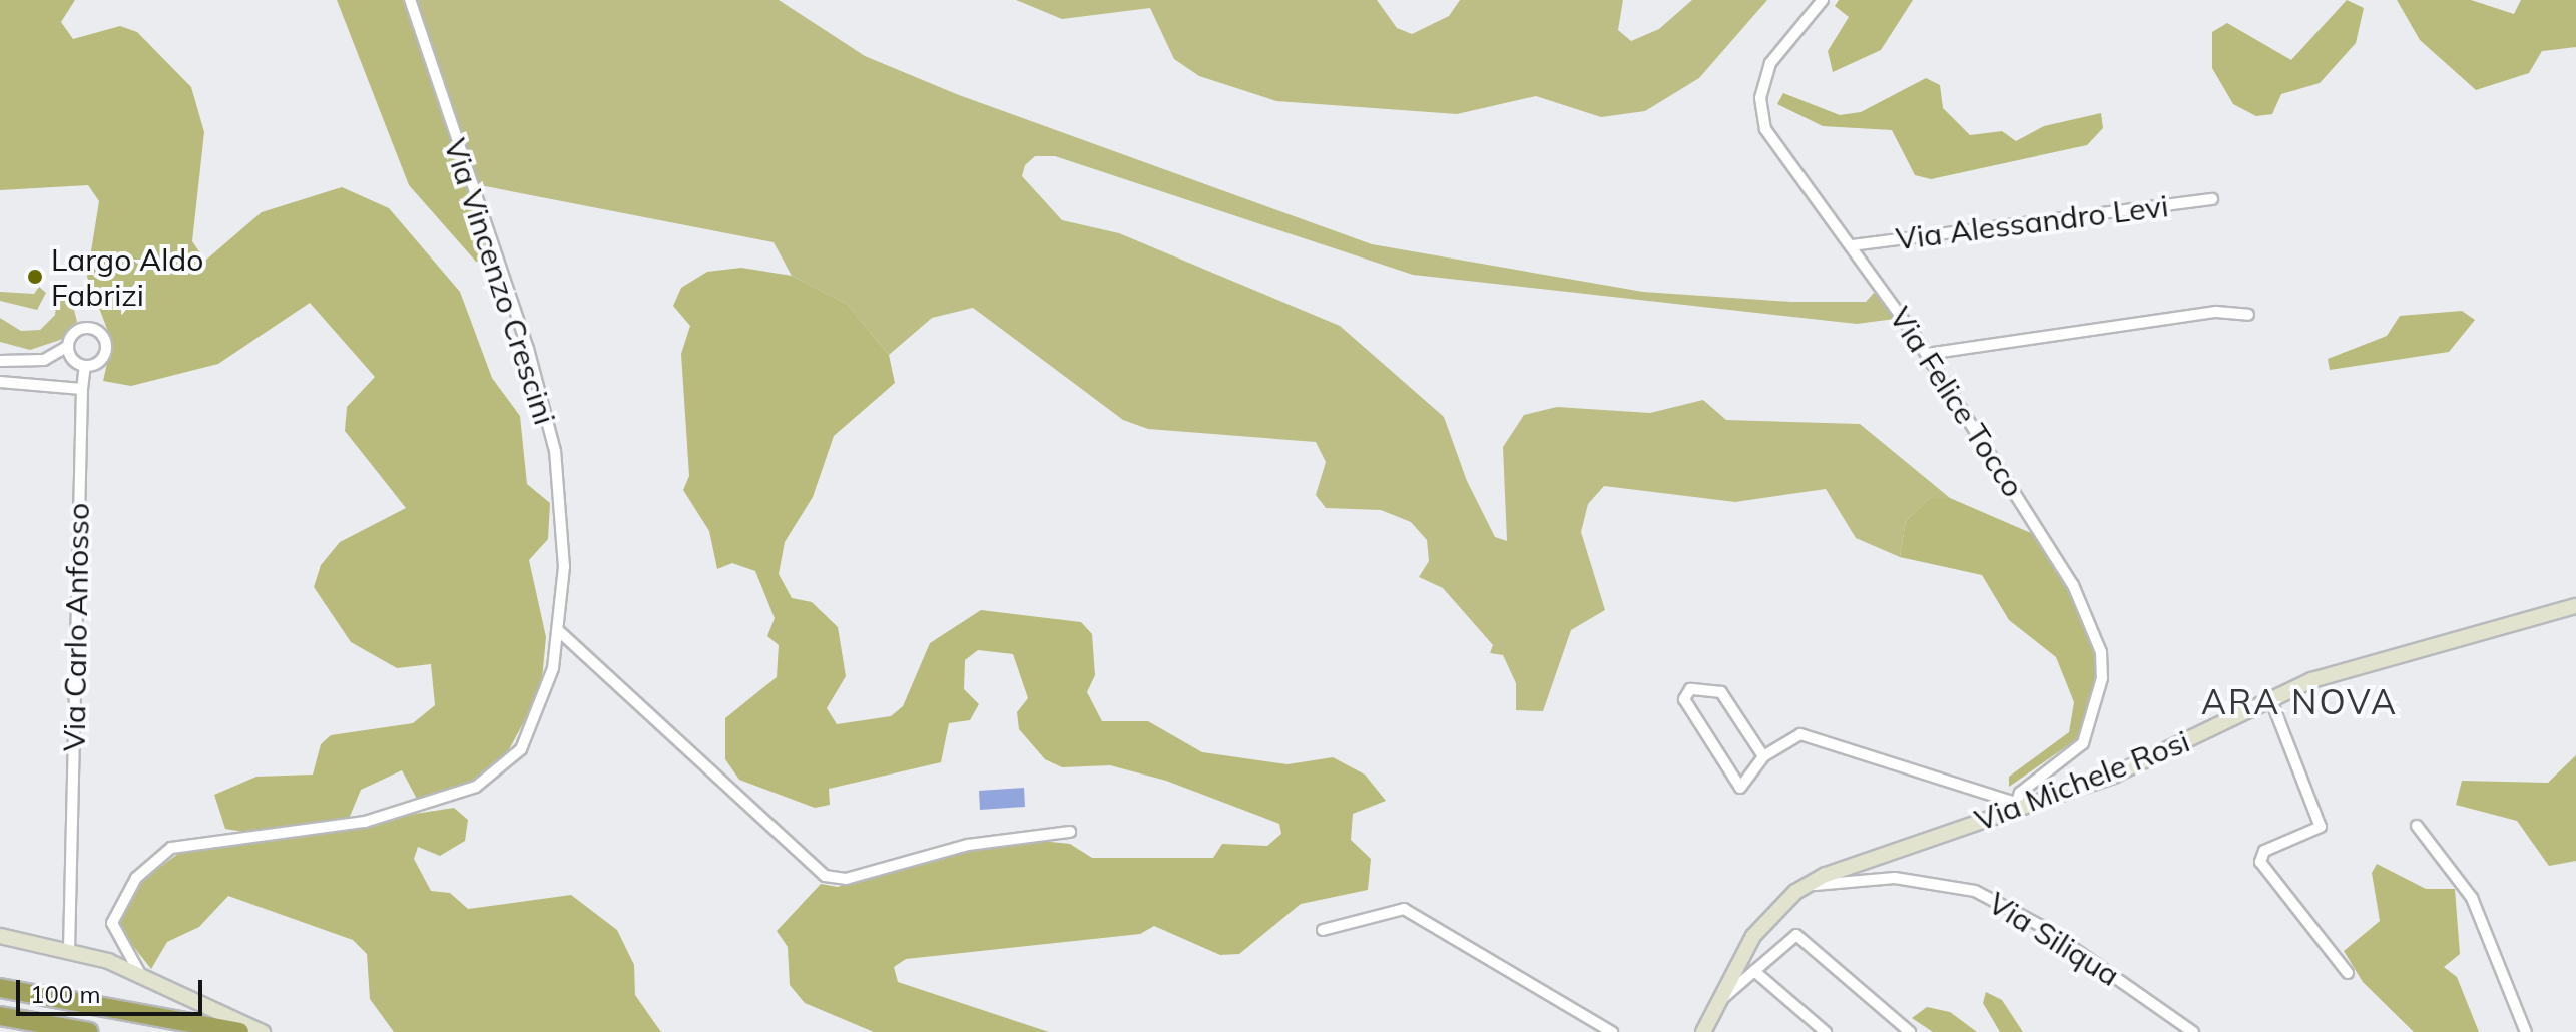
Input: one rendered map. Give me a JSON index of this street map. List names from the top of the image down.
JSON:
{
  "streets": {
    "street": [
      "Via Alessandro Levi",
      "Via Vincenzo Crescini",
      "Via Felice Tocco",
      "Via Carlo Anfosso",
      "Via Michele Rosi",
      "Via Siliqua"
    ]
  },
  "crossings": [
    ["Via Alessandro Levi", "Via Felice Tocco"],
    ["Via Felice Tocco", "Via Michele Rosi"],
    ["Via Michele Rosi", "Via Siliqua"]
  ],
  "districts": ["ARA NOVA"],
  "places": ["Largo Aldo Fabrizi"],
  "scale_bar": "100 m"
}
